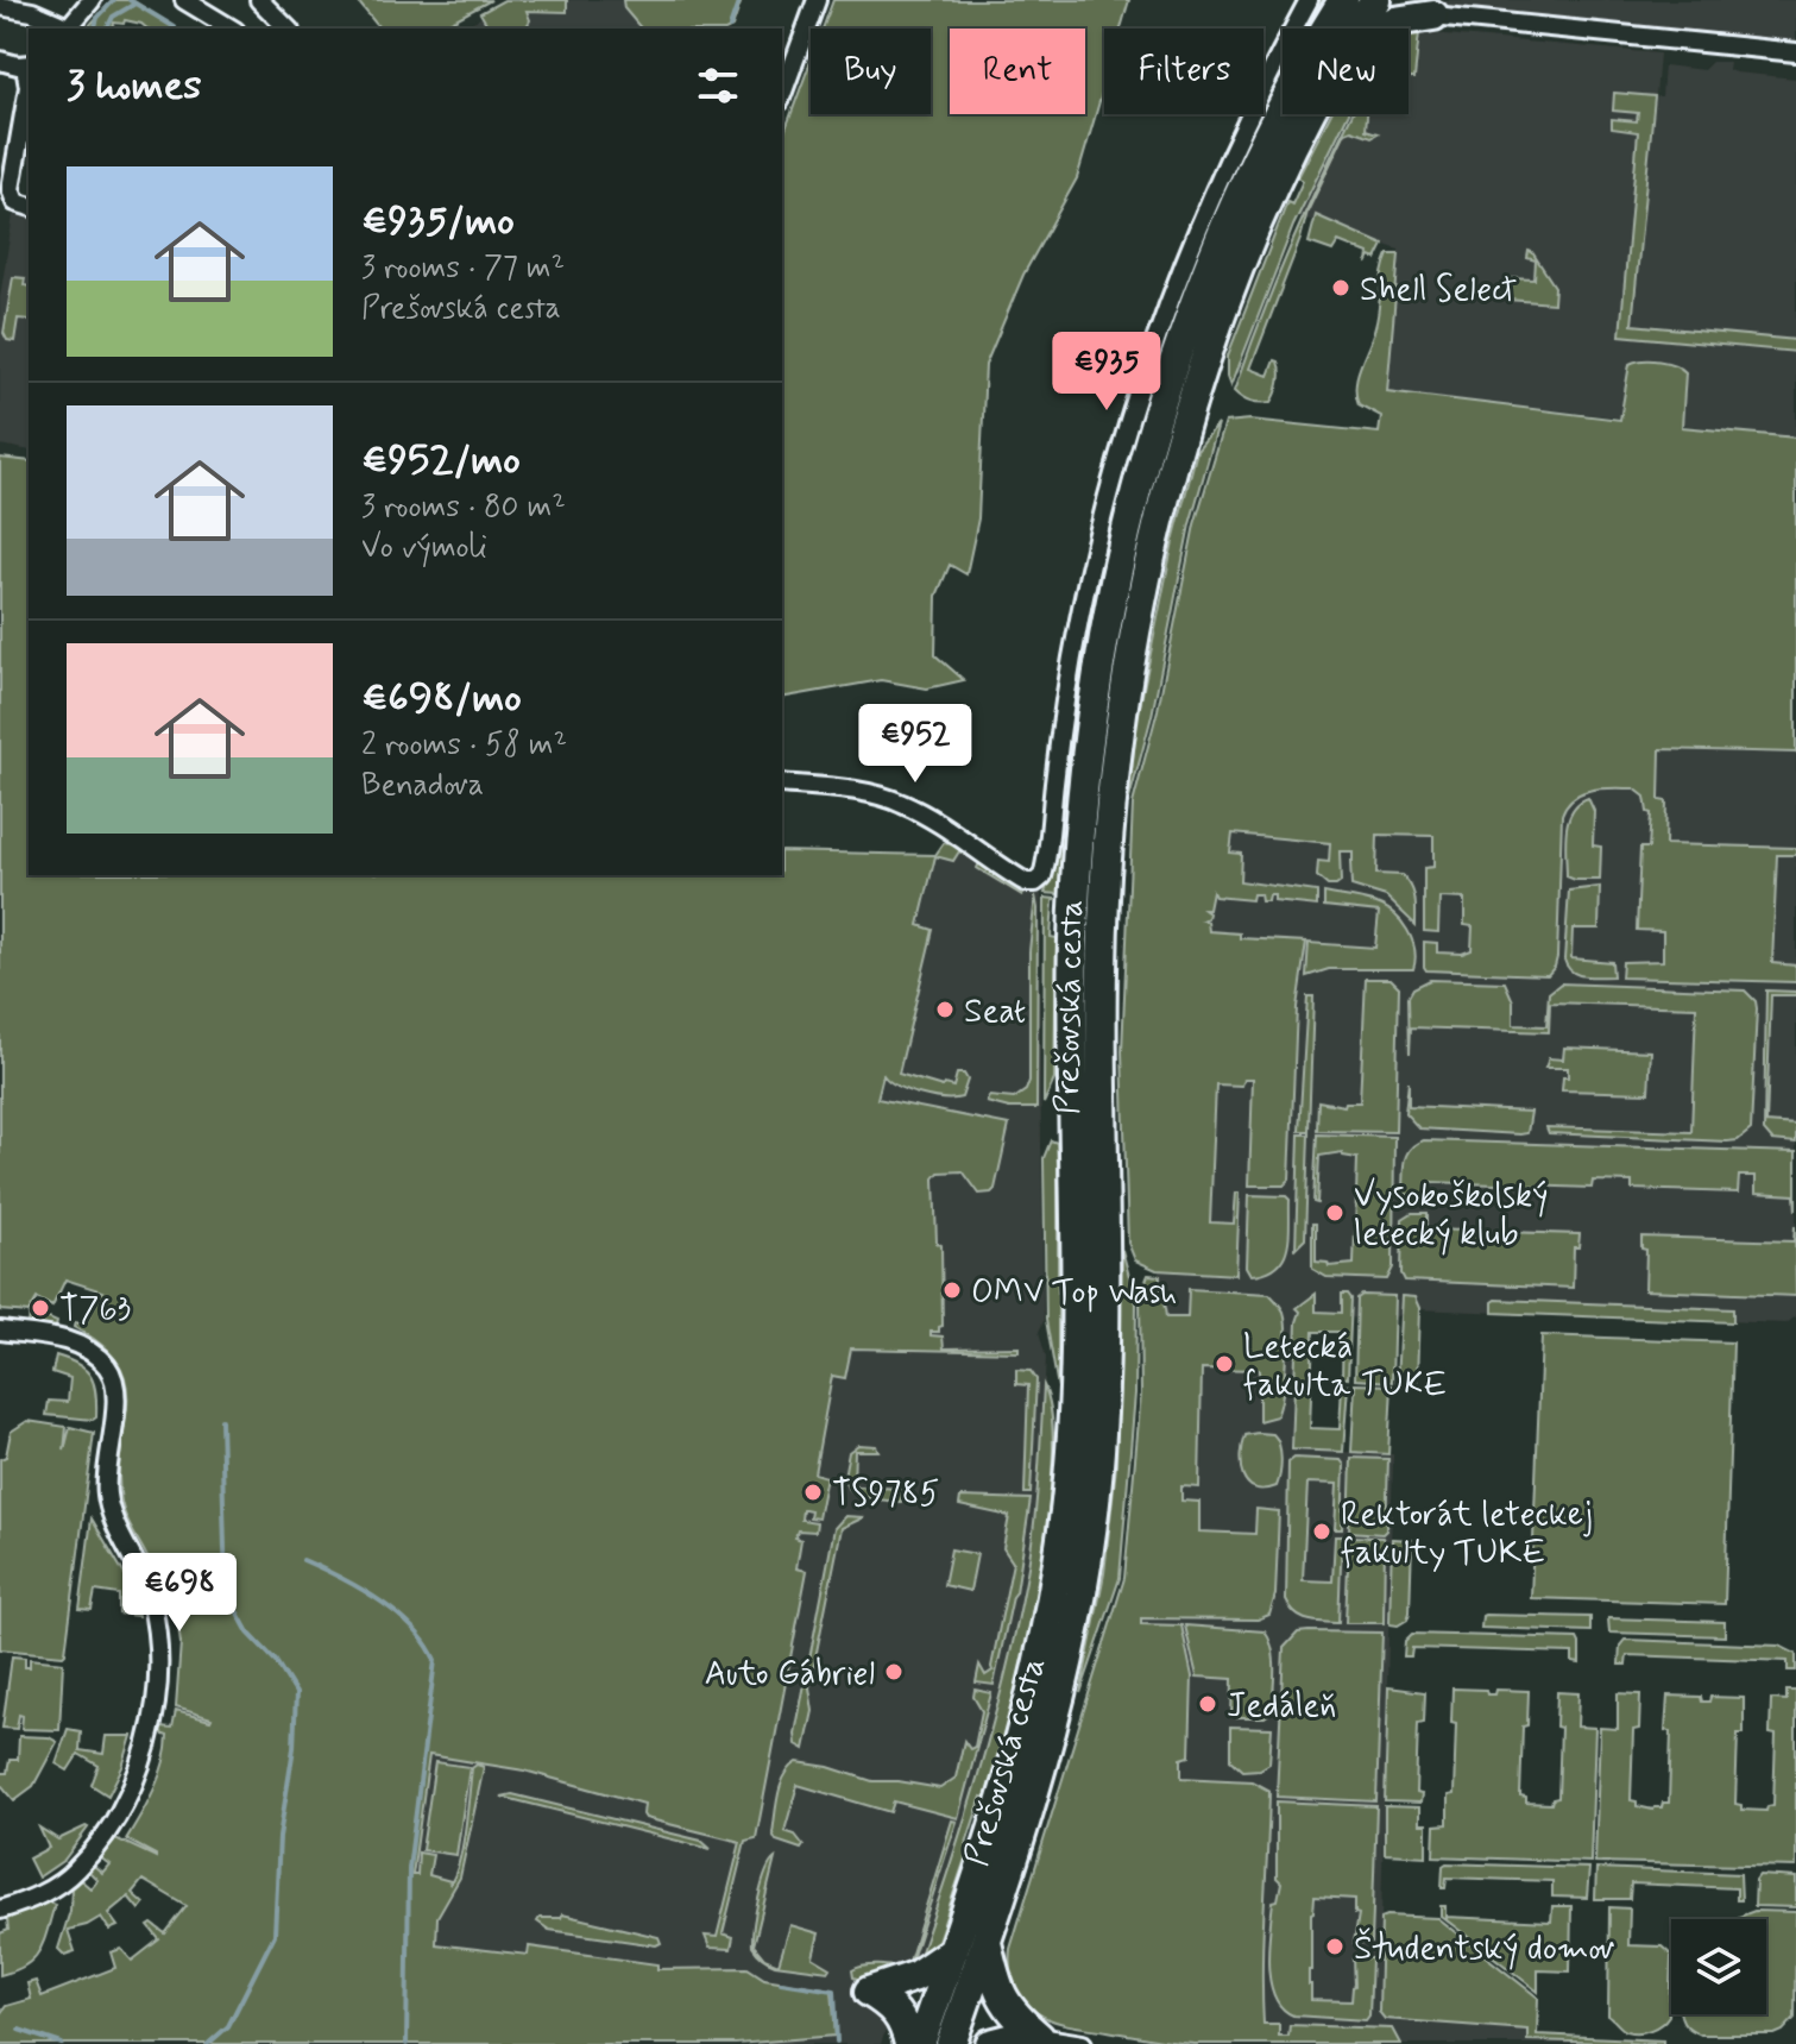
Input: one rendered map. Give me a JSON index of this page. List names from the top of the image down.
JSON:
{
  "streets": {
    "highway": ["Prešovská cesta"]
  },
  "places": [
    "Shell Select",
    "Seat",
    "Vysokoškolský letecký klub",
    "OMV Top Wash",
    "T763",
    "Letecká fakulta TUKE",
    "TS9785",
    "Rektorát leteckej fakulty TUKE",
    "Auto Gábriel",
    "Jedáleň",
    "Študentský domov"
  ],
  "page": {
    "chip": [
      "Buy",
      "Rent",
      "Filters",
      "New"
    ],
    "heading": "3 homes",
    "list": [
      {
        "name": "€935/mo",
        "note": "3 rooms · 77 m² · Prešovská cesta"
      },
      {
        "name": "€952/mo",
        "note": "3 rooms · 80 m² · Vo výmoli"
      },
      {
        "name": "€698/mo",
        "note": "2 rooms · 58 m² · Benadova"
      }
    ],
    "price": ["€935", "€952", "€698"]
  }
}
